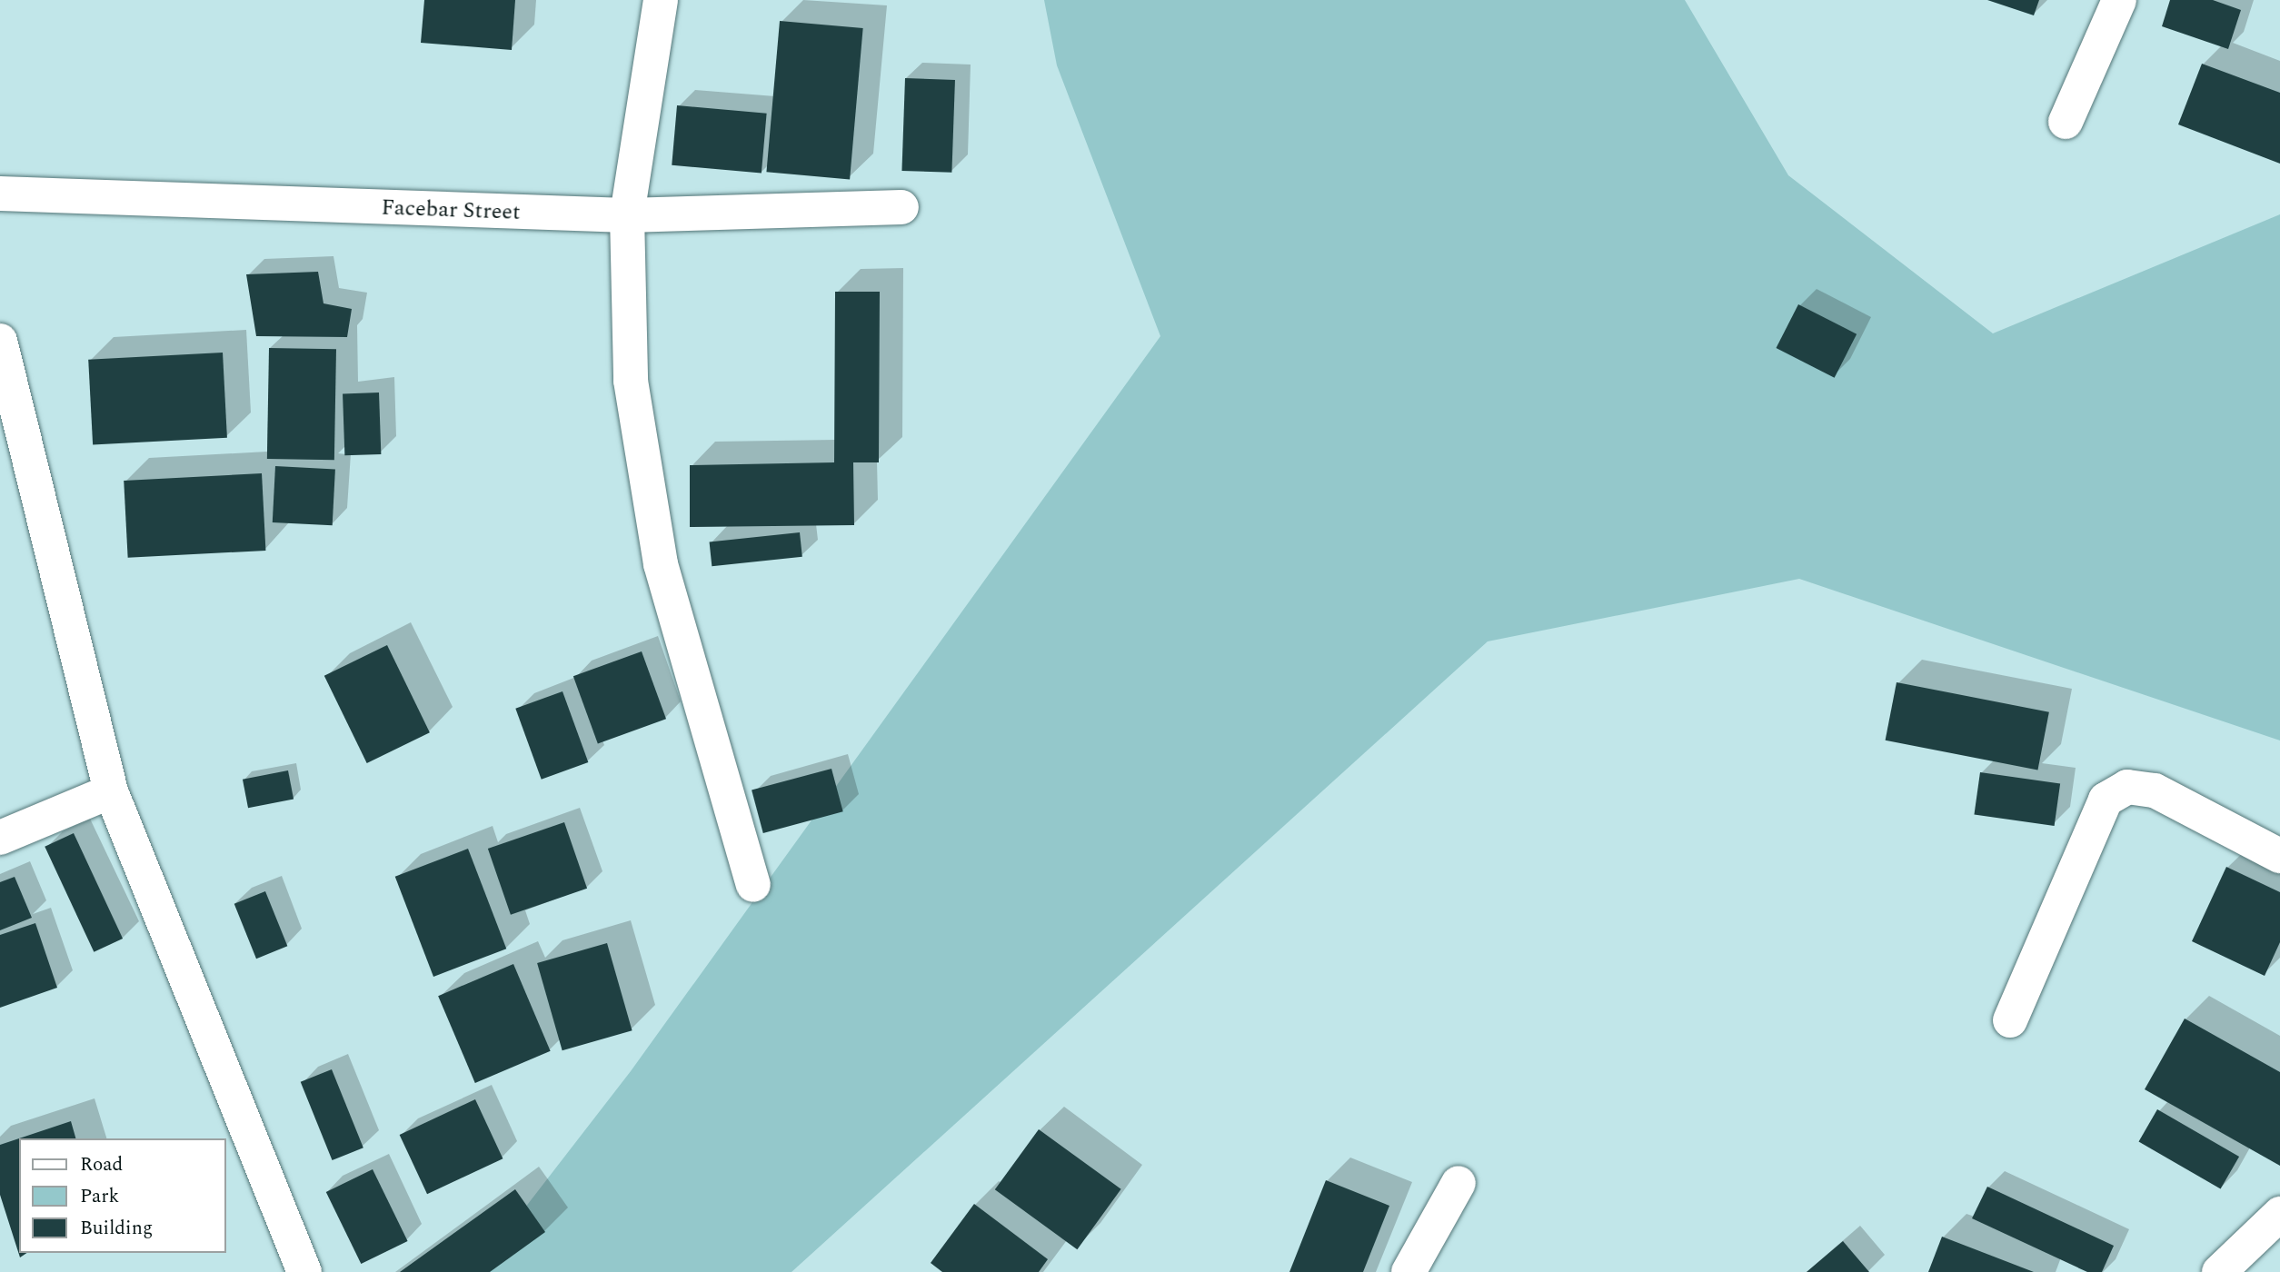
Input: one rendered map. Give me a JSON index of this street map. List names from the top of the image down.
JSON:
{
  "streets": {
    "street": ["Facebar Street"]
  },
  "legend": ["Road", "Park", "Building"]
}
